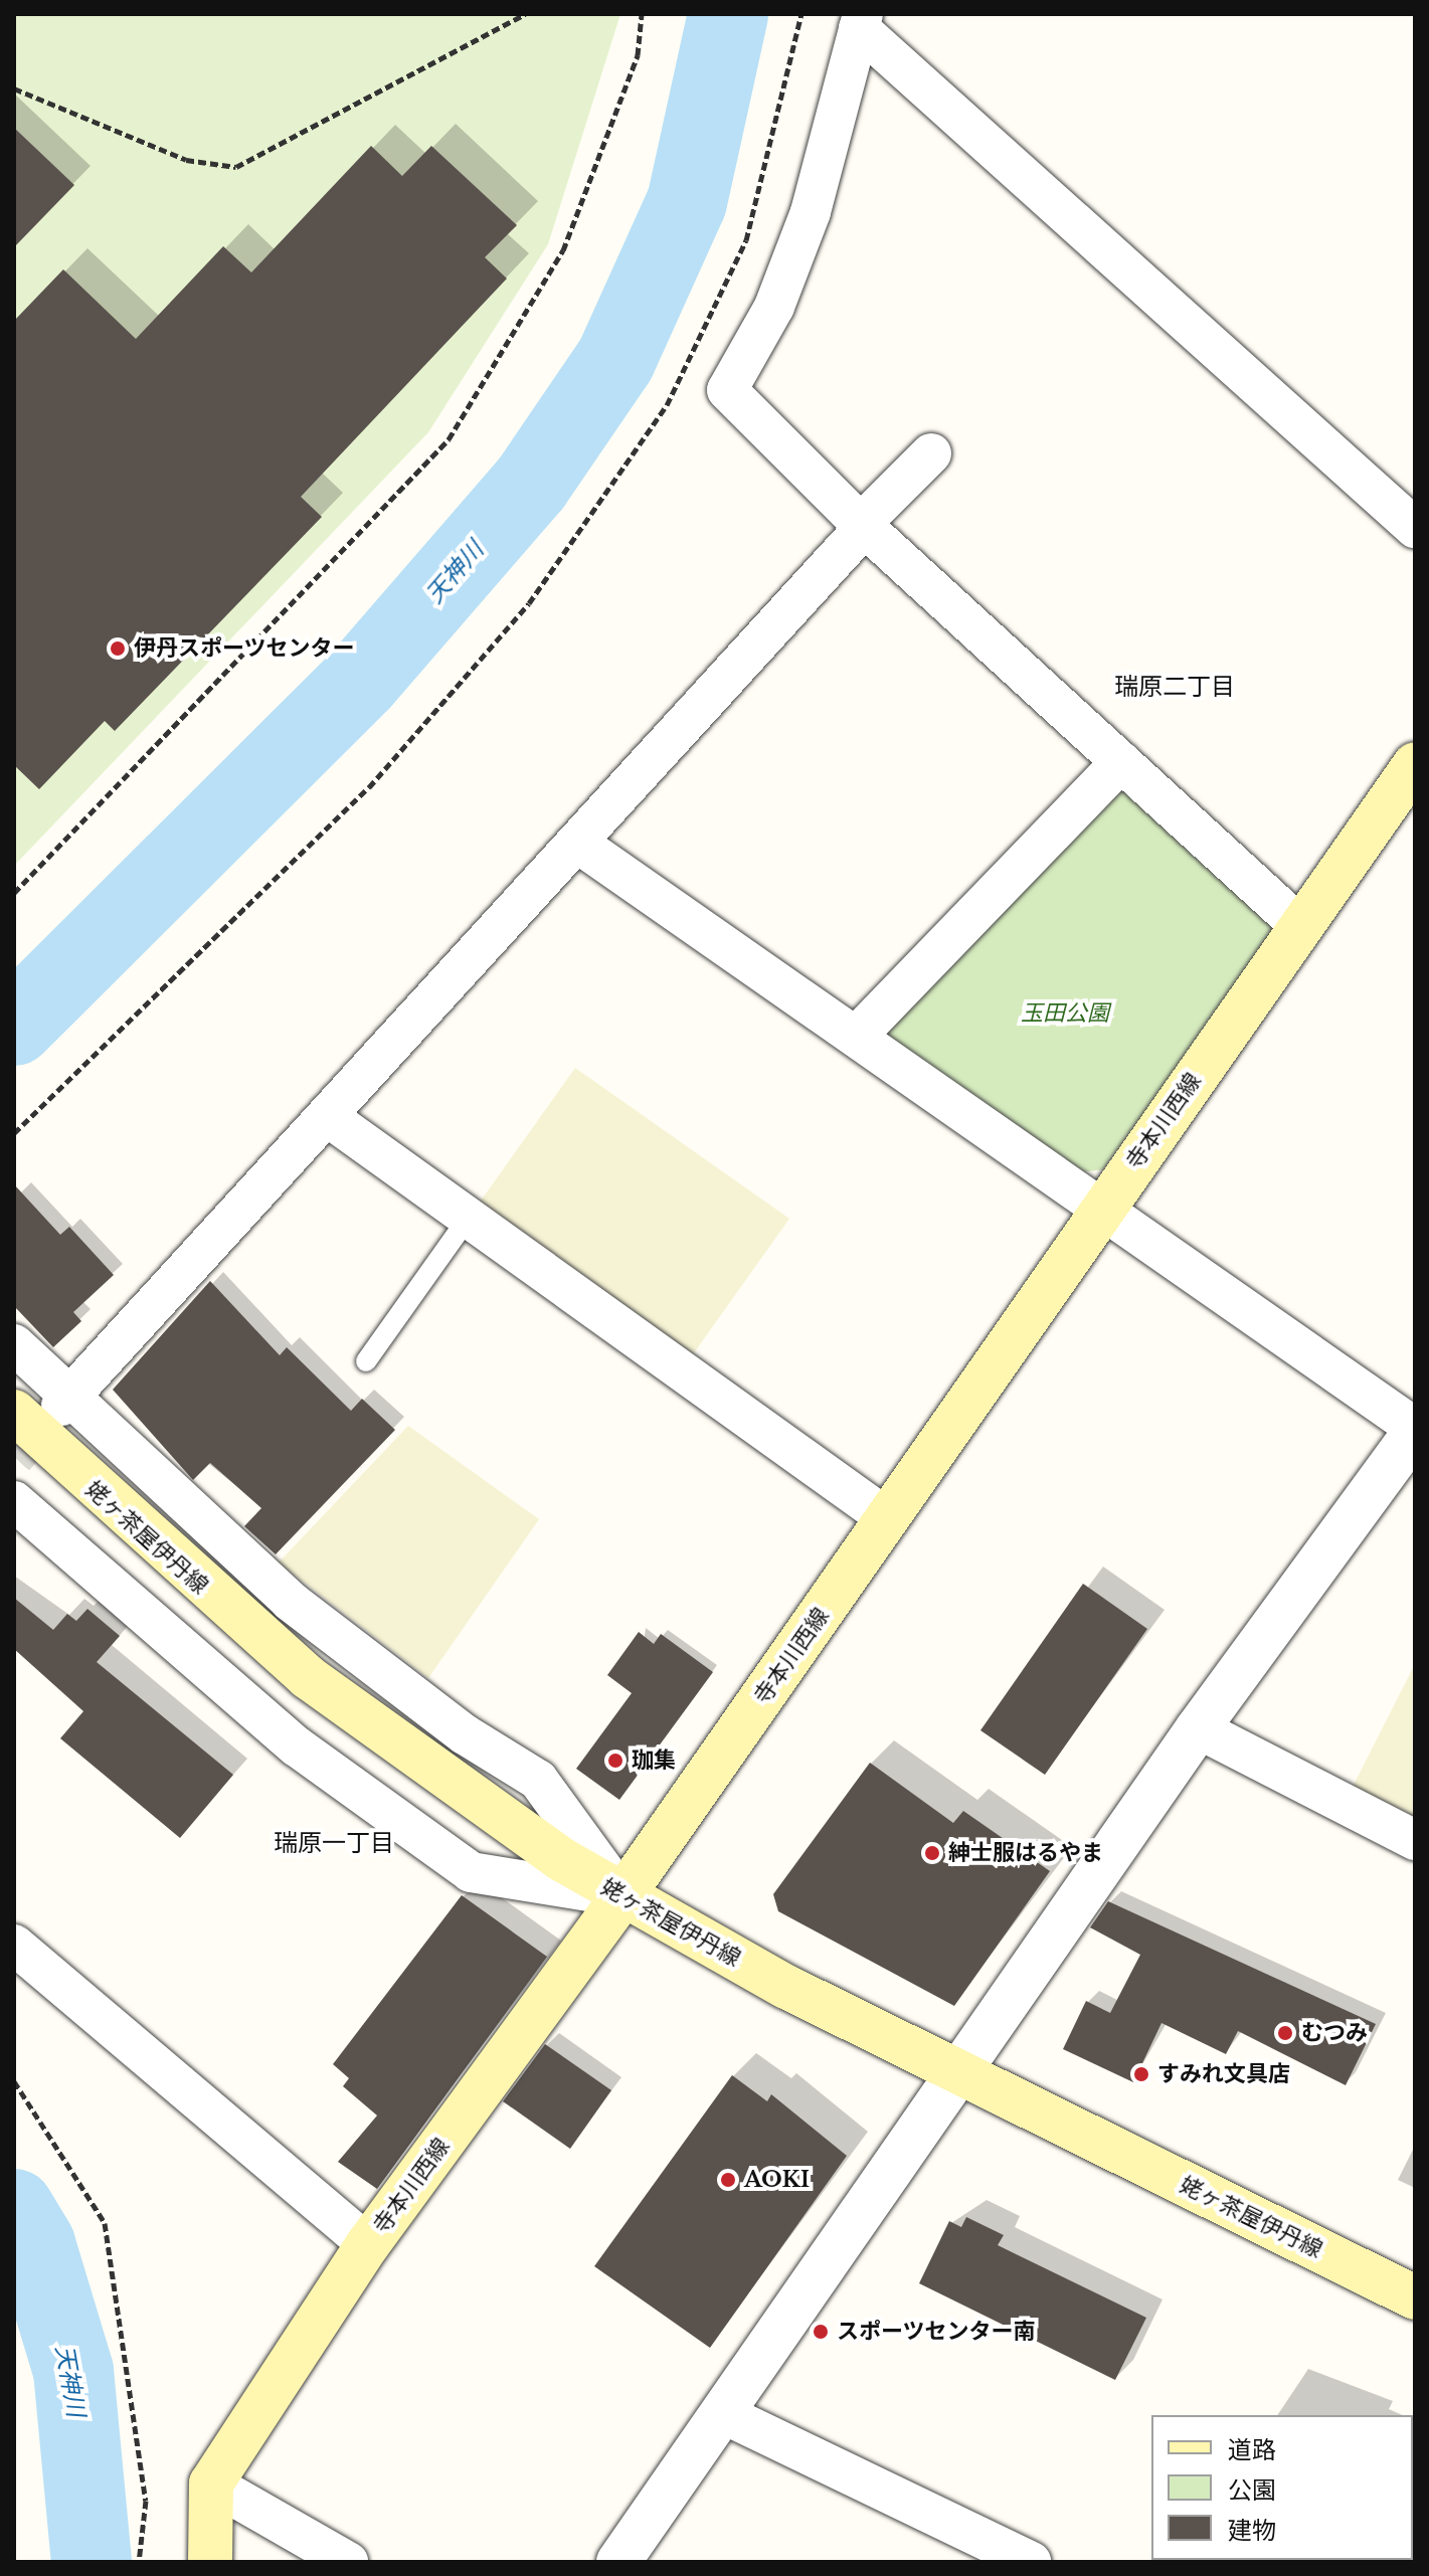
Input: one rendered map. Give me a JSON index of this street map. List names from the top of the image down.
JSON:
{
  "streets": {
    "main road": ["寺本川西線", "姥ヶ茶屋伊丹線"]
  },
  "crossings": [
    ["寺本川西線", "姥ヶ茶屋伊丹線"]
  ],
  "districts": ["瑞原二丁目", "瑞原一丁目"],
  "water": ["天神川"],
  "parks": ["玉田公園"],
  "places": [
    "伊丹スポーツセンター",
    "珈集",
    "紳士服はるやま",
    "むつみ",
    "すみれ文具店",
    "AOKI",
    "スポーツセンター南"
  ],
  "legend": ["道路", "公園", "建物"]
}
